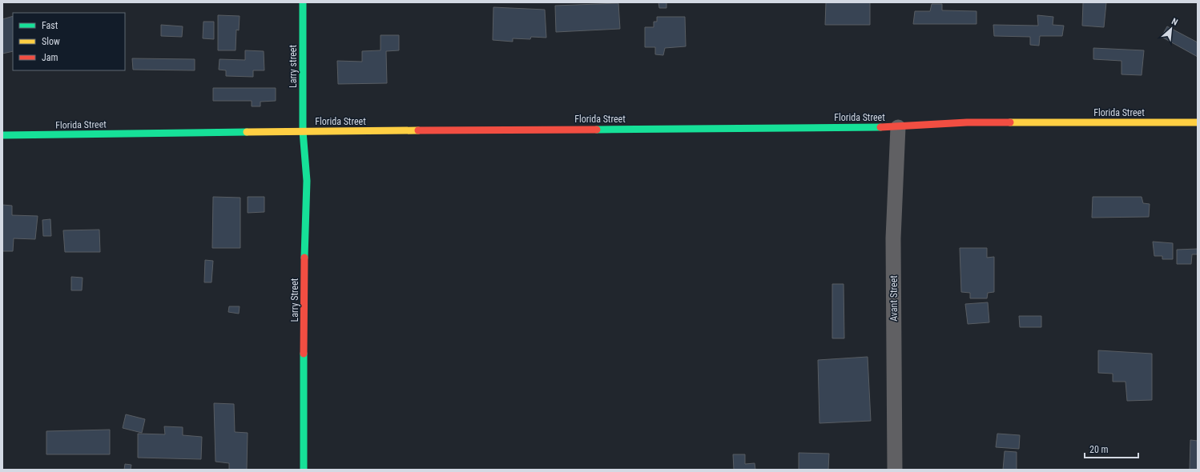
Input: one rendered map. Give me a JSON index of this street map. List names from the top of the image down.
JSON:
{
  "streets": {
    "street": [
      "Larry street",
      "Florida Street",
      "Avant Street",
      "Larry Street"
    ]
  },
  "crossings": [
    ["Larry street", "Florida Street"],
    ["Larry street", "Larry Street"],
    ["Florida Street", "Avant Street"],
    ["Florida Street", "Larry Street"]
  ],
  "legend": ["Fast", "Slow", "Jam"],
  "scale_bar": "20 m",
  "north": "top right"
}
